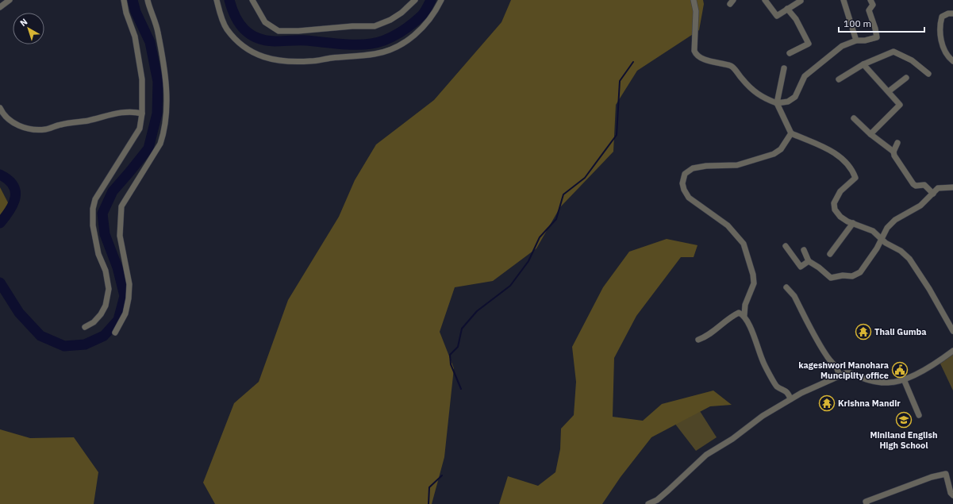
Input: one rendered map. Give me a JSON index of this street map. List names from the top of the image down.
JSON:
{
  "places": {
    "temple": ["Thali Gumba", "Krishna Mandir"],
    "public building": ["kageshwori Manohara Munciplity office"],
    "school or university": ["Miniland English High School"]
  },
  "scale_bar": "100 m",
  "north": "top left"
}
